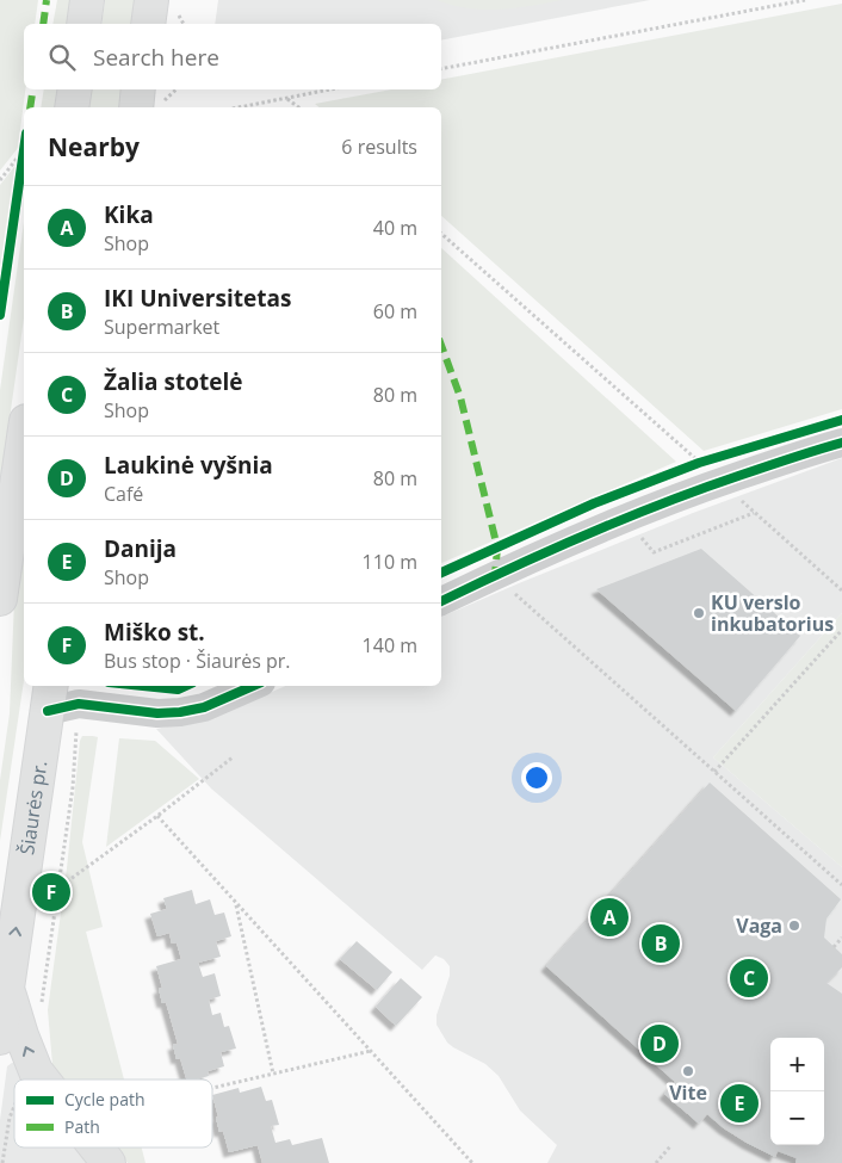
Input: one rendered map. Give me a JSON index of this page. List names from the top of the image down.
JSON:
{
  "streets": {
    "main road": ["Šiaurės pr."]
  },
  "places": ["KU verslo inkubatorius", "Vaga", "Vite"],
  "legend": ["Cycle path", "Path"],
  "page": {
    "search": "Search here",
    "heading": ["Nearby", "6 results"],
    "list": [
      {
        "mark": "A",
        "name": "Kika",
        "note": "Shop",
        "value": "40 m"
      },
      {
        "mark": "B",
        "name": "IKI Universitetas",
        "note": "Supermarket",
        "value": "60 m"
      },
      {
        "mark": "C",
        "name": "Žalia stotelė",
        "note": "Shop",
        "value": "80 m"
      },
      {
        "mark": "D",
        "name": "Laukinė vyšnia",
        "note": "Café",
        "value": "80 m"
      },
      {
        "mark": "E",
        "name": "Danija",
        "note": "Shop",
        "value": "110 m"
      },
      {
        "mark": "F",
        "name": "Miško st.",
        "note": "Bus stop · Šiaurės pr.",
        "value": "140 m"
      }
    ],
    "pins": [
      "F",
      "A",
      "B",
      "C",
      "D",
      "E"
    ],
    "map_buttons": ["+", "−"]
  }
}
